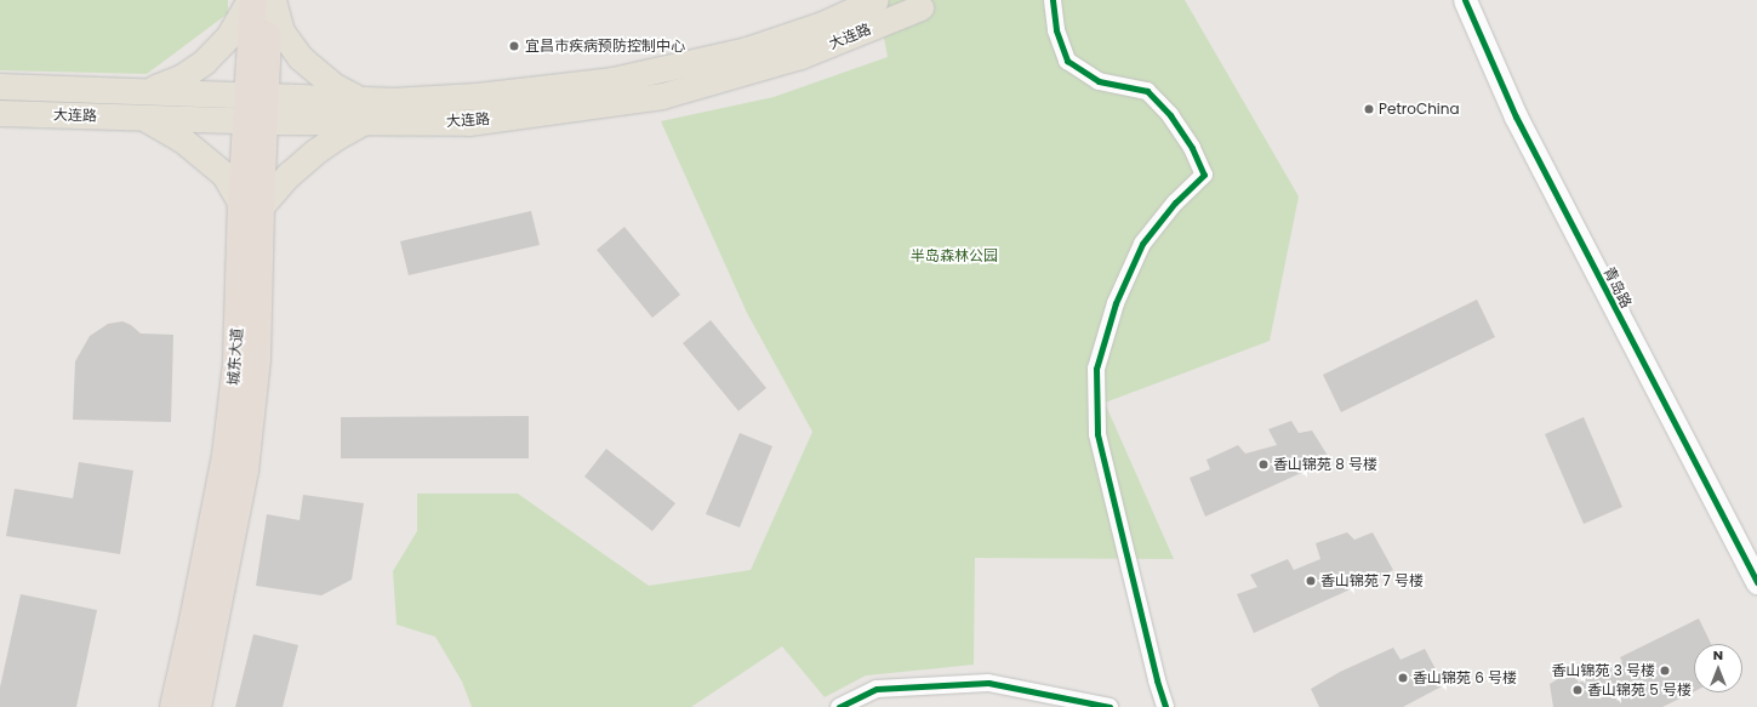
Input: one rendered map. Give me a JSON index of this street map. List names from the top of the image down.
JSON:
{
  "streets": {
    "highway": ["城东大道"],
    "main road": ["大连路"],
    "street": ["青岛路"]
  },
  "crossings": [
    ["大连路", "城东大道"]
  ],
  "parks": ["半岛森林公园"],
  "places": [
    "宜昌市疾病预防控制中心",
    "PetroChina",
    "香山锦苑 8 号楼",
    "香山锦苑 7 号楼",
    "香山锦苑 3 号楼",
    "香山锦苑 6 号楼",
    "香山锦苑 5 号楼"
  ],
  "north": "top"
}
